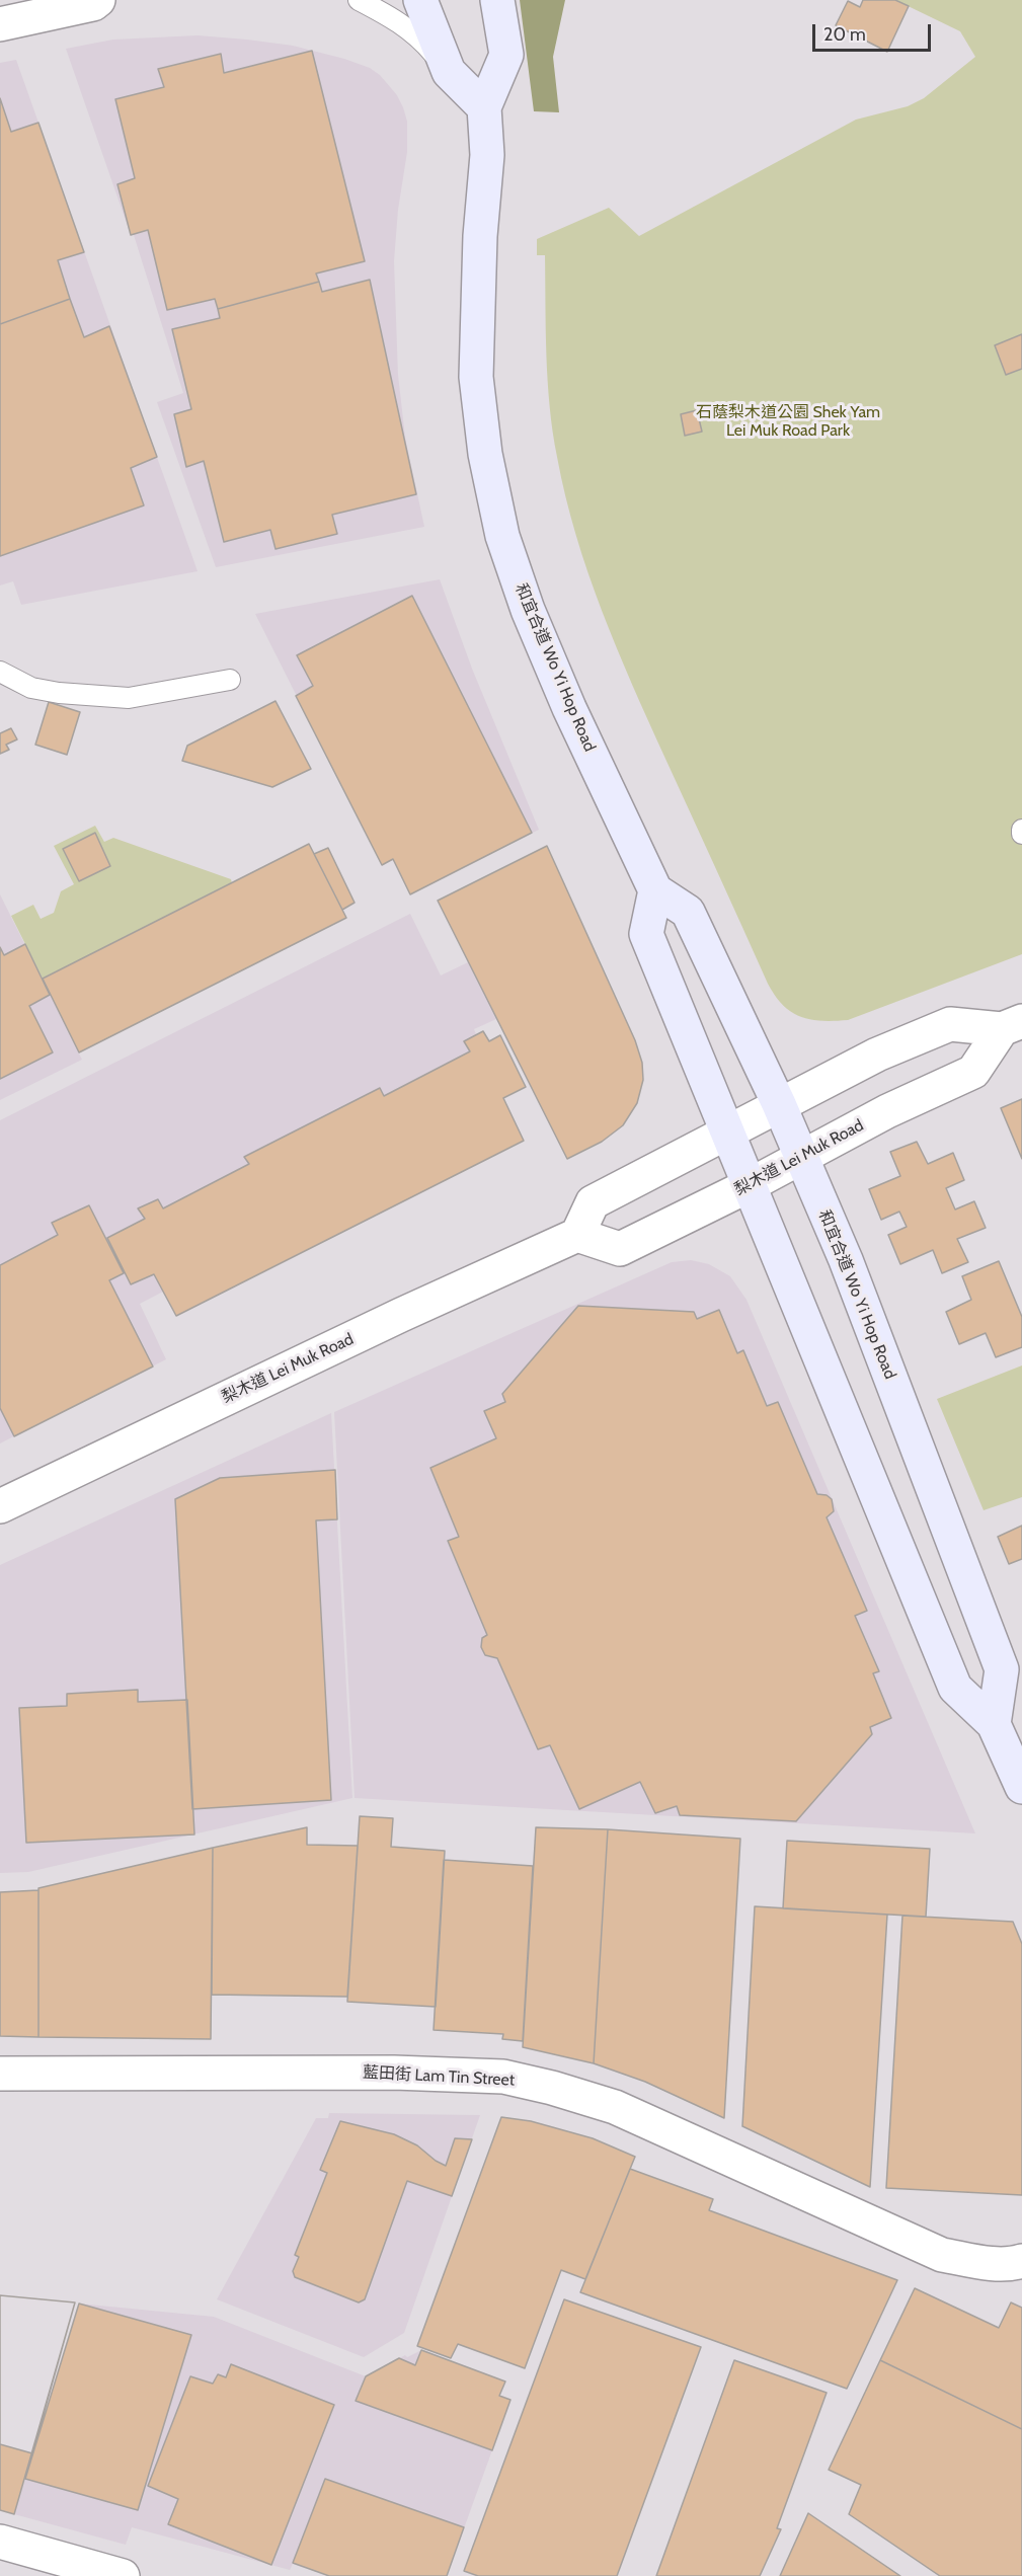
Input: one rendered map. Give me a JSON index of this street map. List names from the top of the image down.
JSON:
{
  "streets": {
    "main road": ["和宜合道 Wo Yi Hop Road"],
    "street": ["梨木道 Lei Muk Road", "藍田街 Lam Tin Street"]
  },
  "crossings": [
    ["和宜合道 Wo Yi Hop Road", "梨木道 Lei Muk Road"]
  ],
  "parks": ["石蔭梨木道公園 Shek Yam Lei Muk Road Park"],
  "scale_bar": "20 m"
}
